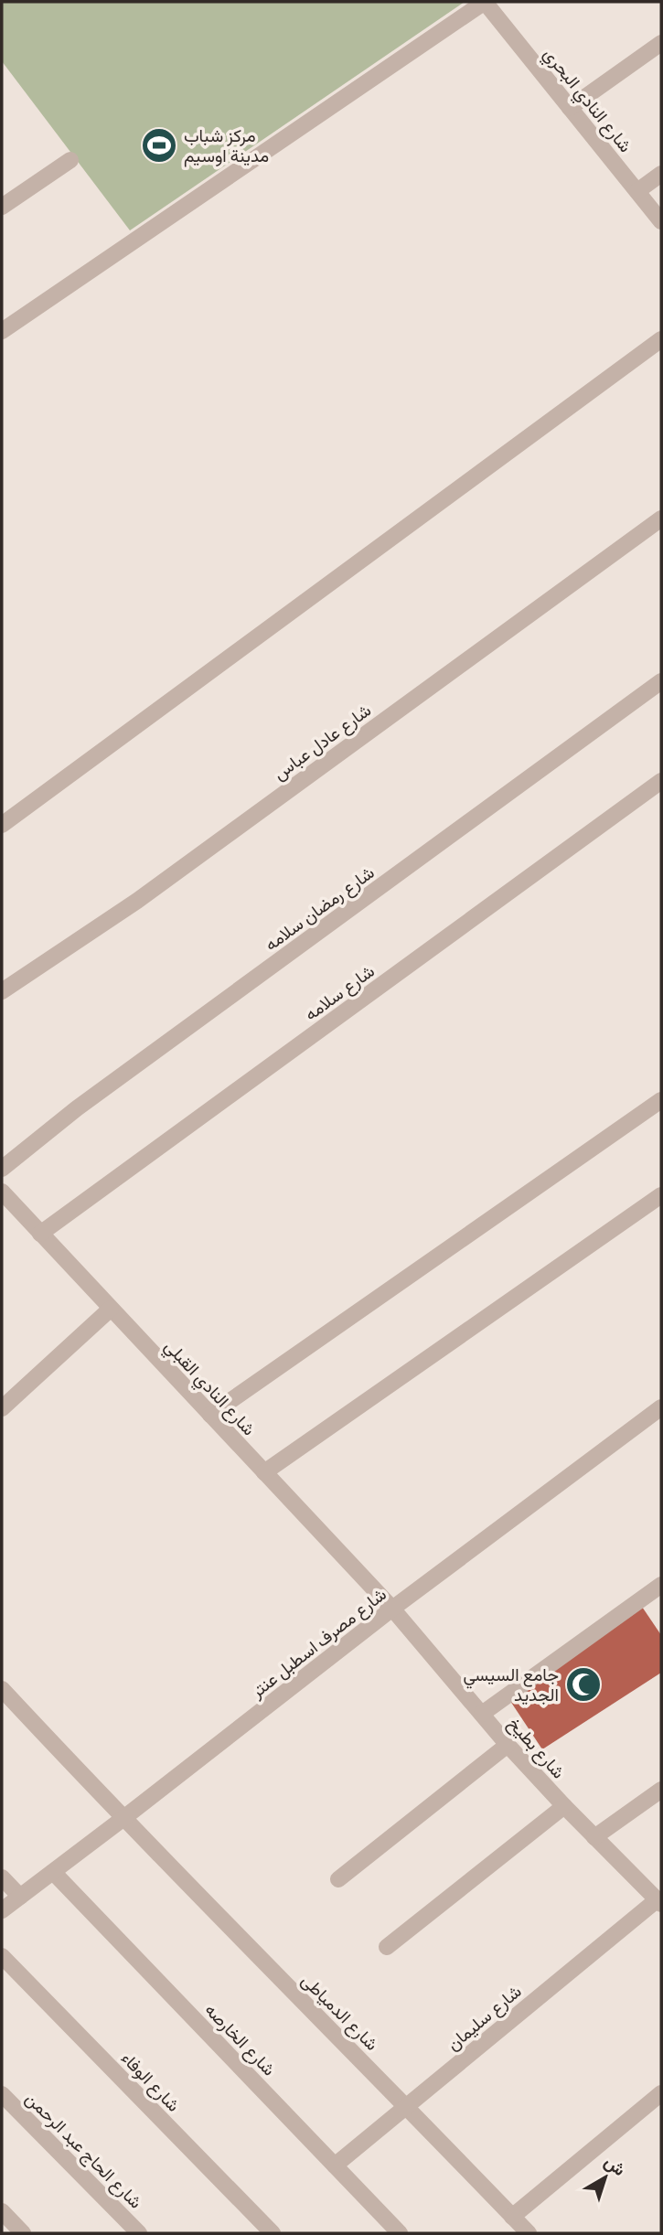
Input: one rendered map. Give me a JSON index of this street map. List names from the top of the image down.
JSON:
{
  "streets": {
    "street": [
      "شارع النادي البحري",
      "شارع عادل عباس",
      "شارع رمضان سلامه",
      "شارع سلامه",
      "شارع النادي القبلي",
      "شارع مصرف اسطبل عنتر",
      "شارع بطيخ",
      "شارع الدمياطى",
      "شارع سليمان",
      "شارع الخارصه",
      "شارع الوفاء",
      "شارع الحاج عبد الرحمن"
    ]
  },
  "crossings": [
    ["شارع سلامه", "شارع النادي القبلي"],
    ["شارع النادي القبلي", "شارع مصرف اسطبل عنتر"],
    ["شارع النادي القبلي", "شارع بطيخ"],
    ["شارع مصرف اسطبل عنتر", "شارع بطيخ"],
    ["شارع مصرف اسطبل عنتر", "شارع الدمياطى"],
    ["شارع مصرف اسطبل عنتر", "شارع الخارصه"],
    ["شارع بطيخ", "شارع سليمان"],
    ["شارع الدمياطى", "شارع سليمان"],
    ["شارع سليمان", "شارع الخارصه"]
  ],
  "places": {
    "sports": ["مركز شباب مدينة اوسيم"],
    "mosque": ["جامع السيسي الجديد"]
  },
  "north": "top right"
}
